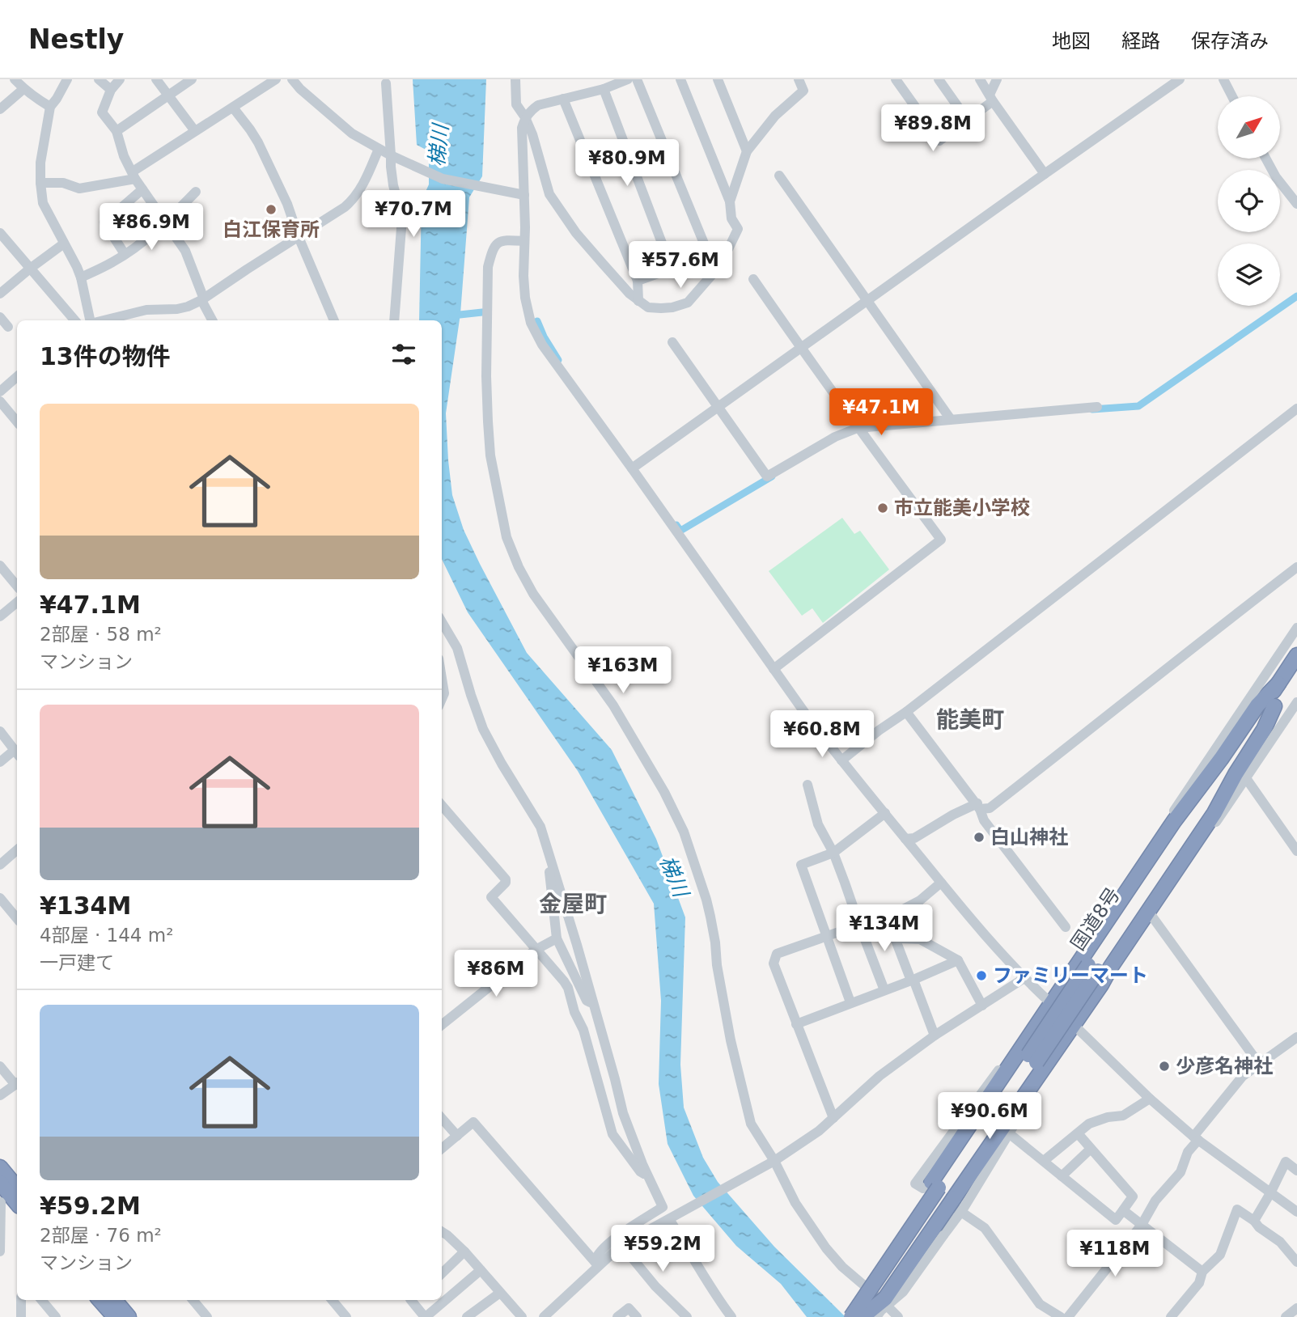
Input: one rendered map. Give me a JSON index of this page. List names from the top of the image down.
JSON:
{
  "streets": {
    "highway": ["国道8号"]
  },
  "districts": ["能美町", "金屋町"],
  "water": ["梯川"],
  "places": [
    "白江保育所",
    "市立能美小学校",
    "白山神社",
    "ファミリーマート",
    "少彦名神社"
  ],
  "north": "top right",
  "page": {
    "header": "Nestly",
    "nav": ["地図", "経路", "保存済み"],
    "price": [
      "¥89.8M",
      "¥80.9M",
      "¥70.7M",
      "¥86.9M",
      "¥57.6M",
      "¥47.1M",
      "¥163M",
      "¥60.8M",
      "¥134M",
      "¥86M",
      "¥90.6M",
      "¥59.2M",
      "¥118M"
    ],
    "heading": "13件の物件",
    "list": [
      {
        "name": "¥47.1M",
        "note": "2部屋 · 58 m² · マンション"
      },
      {
        "name": "¥134M",
        "note": "4部屋 · 144 m² · 一戸建て"
      },
      {
        "name": "¥59.2M",
        "note": "2部屋 · 76 m² · マンション"
      }
    ]
  }
}
